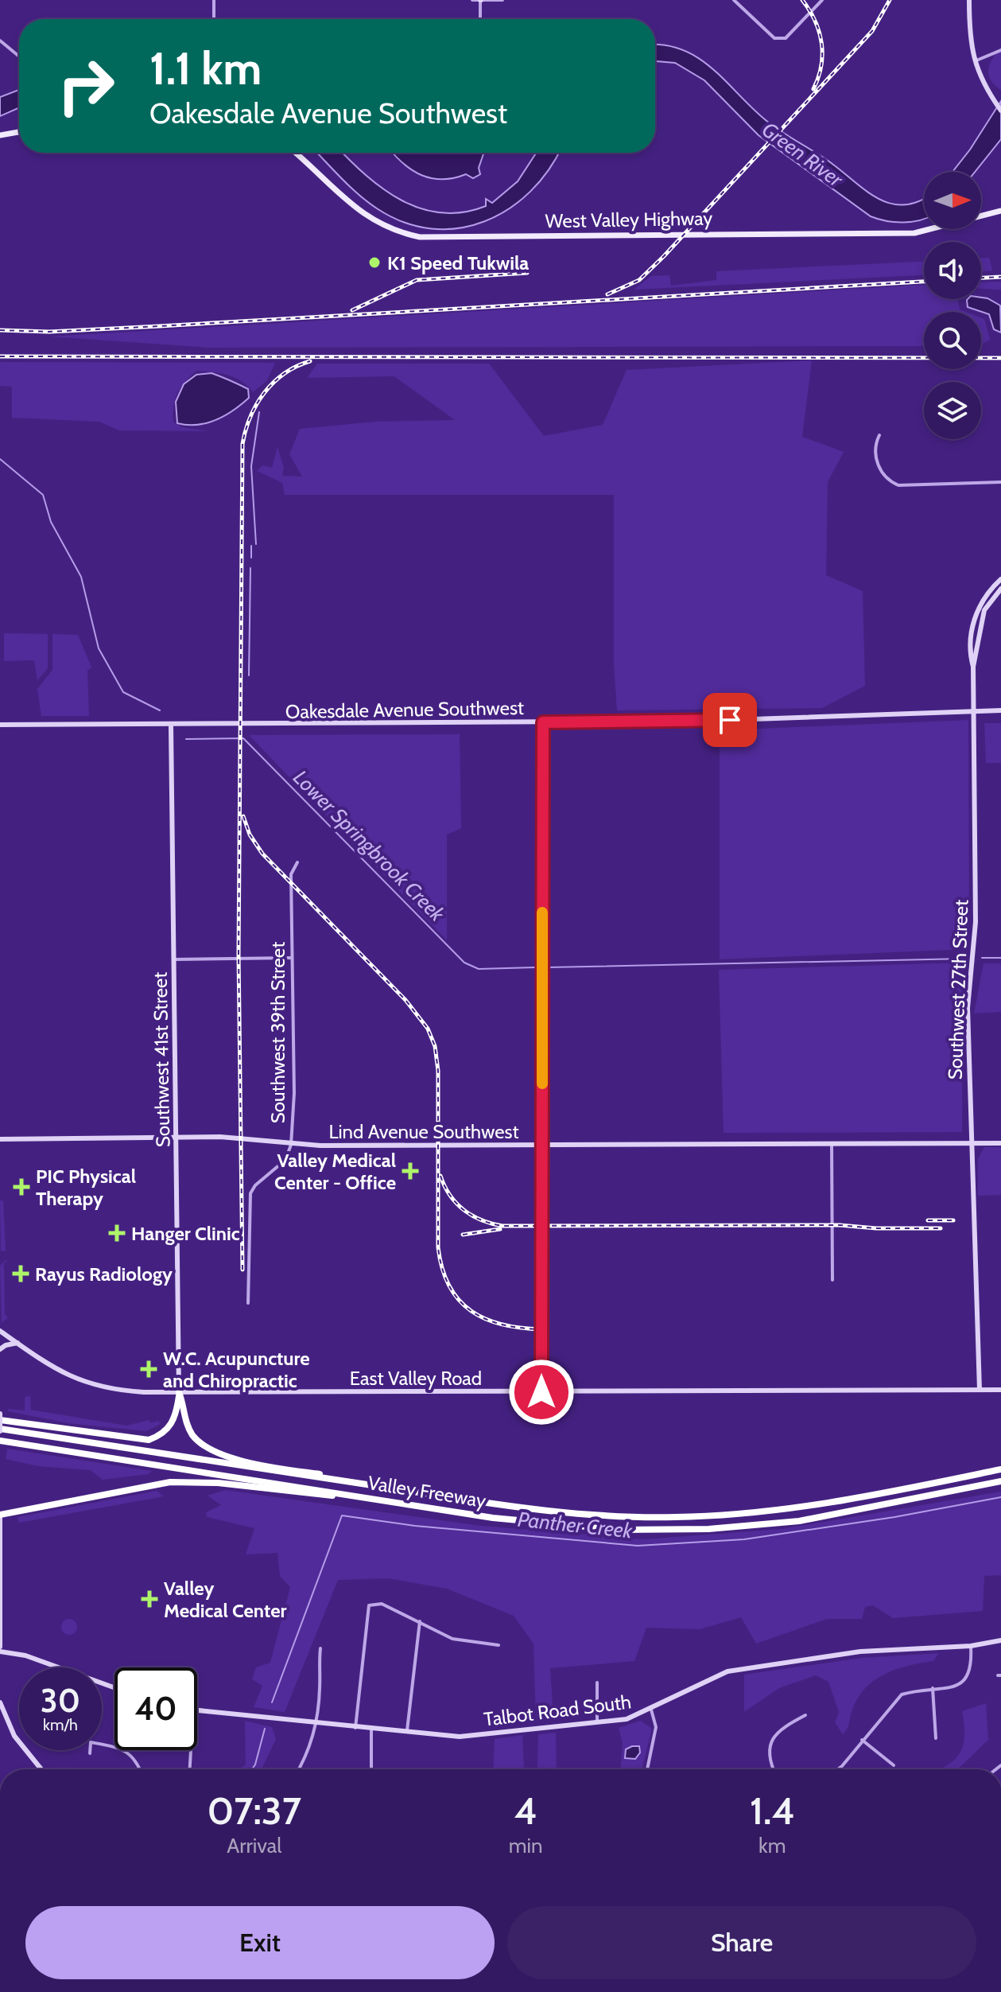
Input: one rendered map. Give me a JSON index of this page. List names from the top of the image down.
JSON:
{
  "streets": {
    "highway": ["Valley Freeway"],
    "main road": ["West Valley Highway"],
    "street": [
      "Oakesdale Avenue Southwest",
      "Southwest 27th Street",
      "Southwest 39th Street",
      "Southwest 41st Street",
      "Lind Avenue Southwest",
      "East Valley Road",
      "Talbot Road South"
    ]
  },
  "crossings": [
    ["Oakesdale Avenue Southwest", "Southwest 27th Street"],
    ["Oakesdale Avenue Southwest", "Southwest 41st Street"],
    ["Southwest 27th Street", "Lind Avenue Southwest"],
    ["Southwest 27th Street", "East Valley Road"],
    ["Southwest 39th Street", "Lind Avenue Southwest"],
    ["Southwest 41st Street", "Lind Avenue Southwest"],
    ["Southwest 41st Street", "East Valley Road"]
  ],
  "water": ["Green River", "Lower Springbrook Creek", "Panther Creek"],
  "places": {
    "other": ["K1 Speed Tukwila"],
    "health": [
      "Valley Medical Center - Office",
      "PIC Physical Therapy",
      "Hanger Clinic",
      "Rayus Radiology",
      "W.C. Acupuncture and Chiropractic",
      "Valley Medical Center"
    ]
  },
  "north": "right",
  "page": {
    "turn": ["1.1 km", "Oakesdale Avenue Southwest"],
    "speed": "30 km/h",
    "limit": "40",
    "eta": [
      "07:37",
      "Arrival",
      "4",
      "min",
      "1.4",
      "km"
    ],
    "buttons": ["Exit", "Share"]
  }
}
